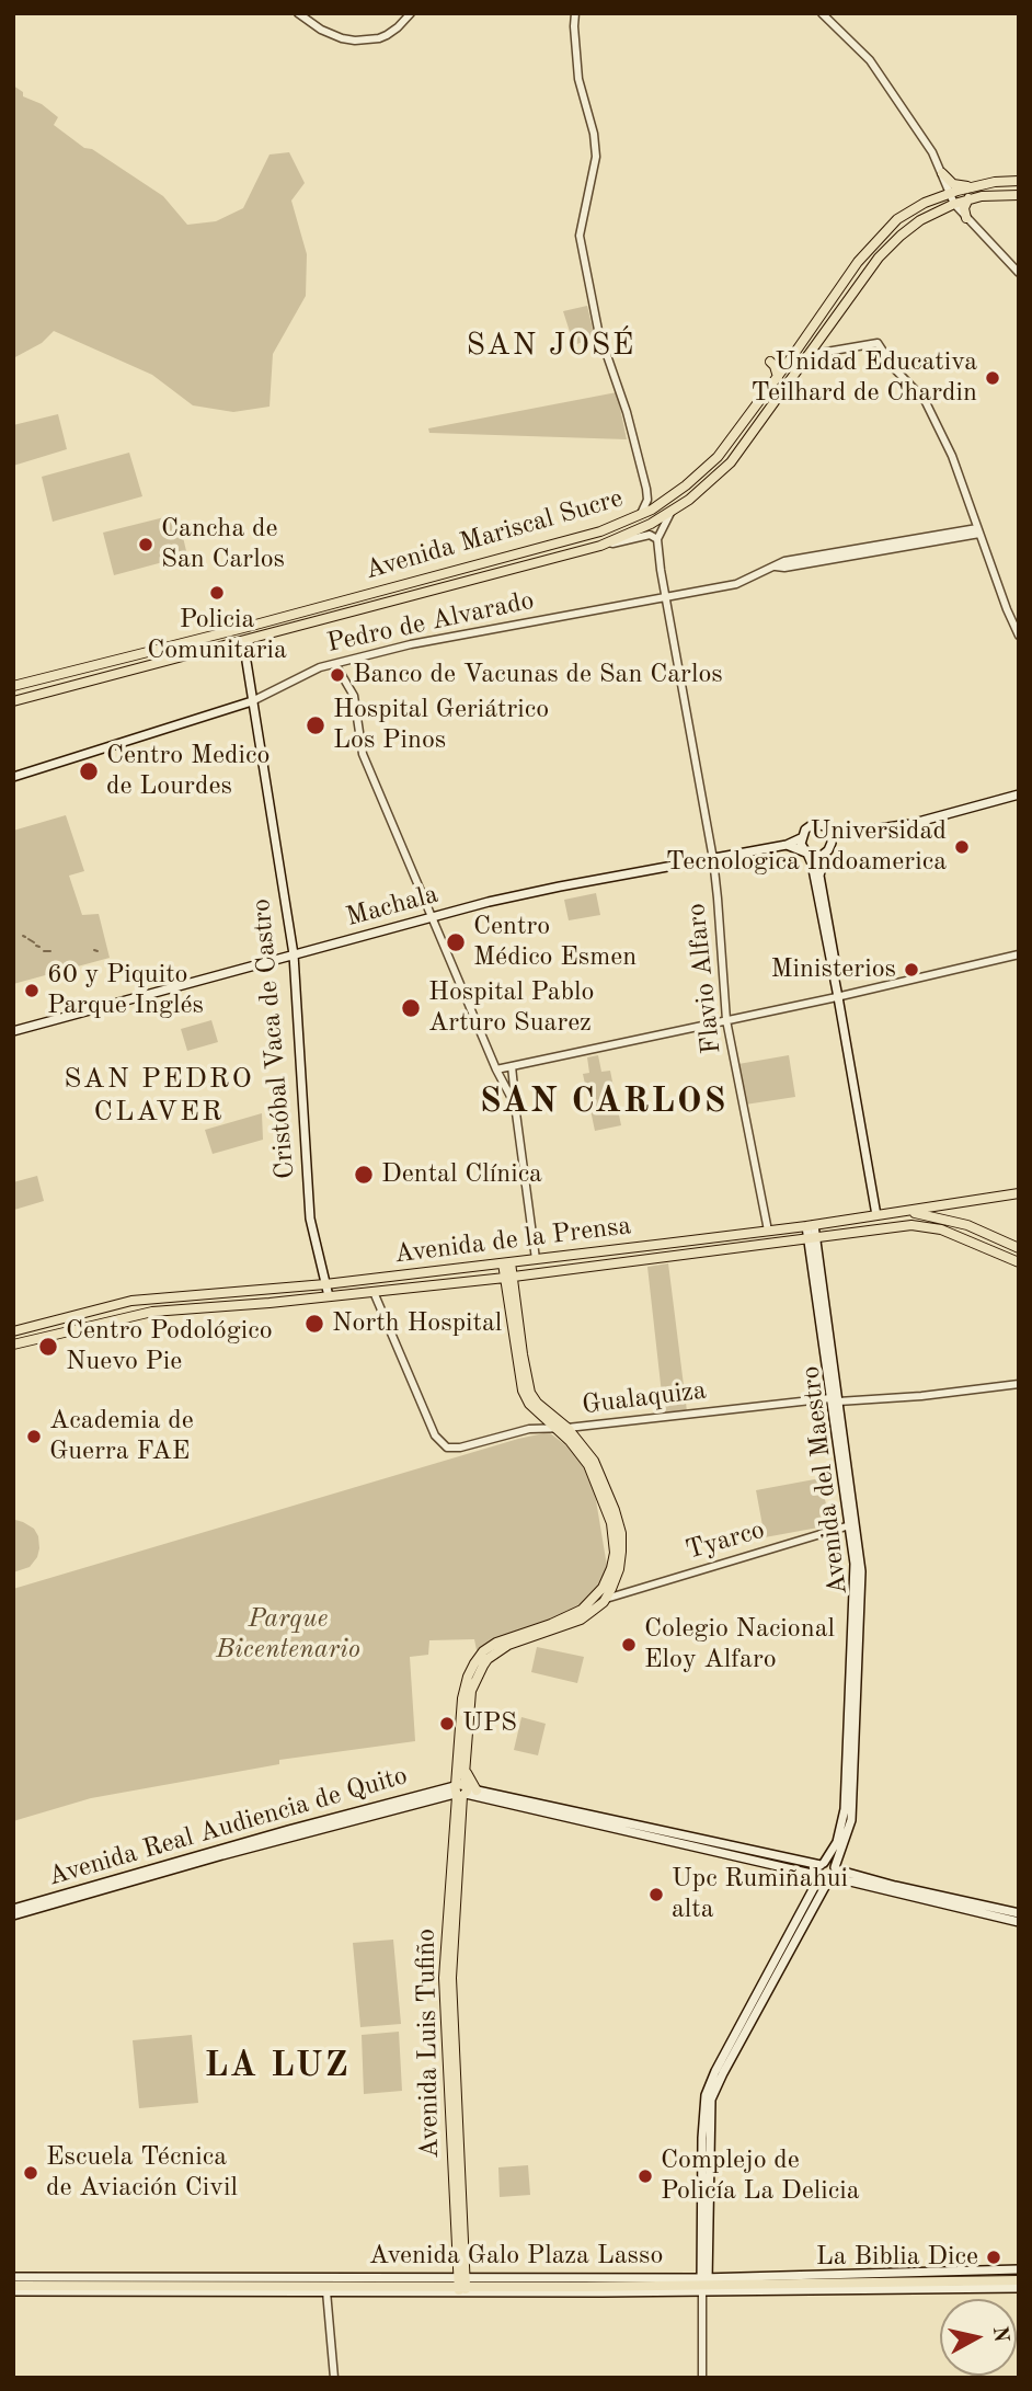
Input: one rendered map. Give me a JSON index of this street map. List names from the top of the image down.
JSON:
{
  "streets": {
    "main road": [
      "Avenida Mariscal Sucre",
      "Pedro de Alvarado",
      "Machala",
      "Cristóbal Vaca de Castro",
      "Avenida de la Prensa",
      "Avenida del Maestro",
      "Avenida Real Audiencia de Quito",
      "Avenida Luis Tufiño",
      "Avenida Galo Plaza Lasso"
    ],
    "street": ["Flavio Alfaro", "Gualaquiza", "Tyarco"]
  },
  "crossings": [
    ["Avenida Mariscal Sucre", "Cristóbal Vaca de Castro"],
    ["Pedro de Alvarado", "Flavio Alfaro"],
    ["Pedro de Alvarado", "Cristóbal Vaca de Castro"],
    ["Machala", "Flavio Alfaro"],
    ["Machala", "Cristóbal Vaca de Castro"],
    ["Flavio Alfaro", "Avenida de la Prensa"],
    ["Cristóbal Vaca de Castro", "Avenida de la Prensa"],
    ["Avenida de la Prensa", "Gualaquiza"],
    ["Avenida de la Prensa", "Avenida del Maestro"],
    ["Avenida de la Prensa", "Avenida Luis Tufiño"],
    ["Gualaquiza", "Avenida del Maestro"],
    ["Gualaquiza", "Avenida Luis Tufiño"],
    ["Avenida del Maestro", "Tyarco"],
    ["Avenida del Maestro", "Avenida Real Audiencia de Quito"],
    ["Tyarco", "Avenida Luis Tufiño"],
    ["Avenida Real Audiencia de Quito", "Avenida Luis Tufiño"],
    ["Avenida Luis Tufiño", "Avenida Galo Plaza Lasso"]
  ],
  "districts": [
    "SAN JOSÉ",
    "SAN PEDRO CLAVER",
    "SAN CARLOS",
    "LA LUZ"
  ],
  "parks": ["Parque Bicentenario"],
  "places": [
    "Unidad Educativa Teilhard de Chardin",
    "Cancha de San Carlos",
    "Policia Comunitaria",
    "Banco de Vacunas de San Carlos",
    "Hospital Geriátrico Los Pinos",
    "Centro Medico de Lourdes",
    "Universidad Tecnologica Indoamerica",
    "Centro Médico Esmen",
    "Ministerios",
    "60 y Piquito Parque Inglés",
    "Hospital Pablo Arturo Suarez",
    "Dental Clínica",
    "North Hospital",
    "Centro Podológico Nuevo Pie",
    "Academia de Guerra FAE",
    "Colegio Nacional Eloy Alfaro",
    "UPS",
    "Upc Rumiñahui alta",
    "Escuela Técnica de Aviación Civil",
    "Complejo de Policía La Delicia",
    "La Biblia Dice"
  ],
  "north": "right"
}
